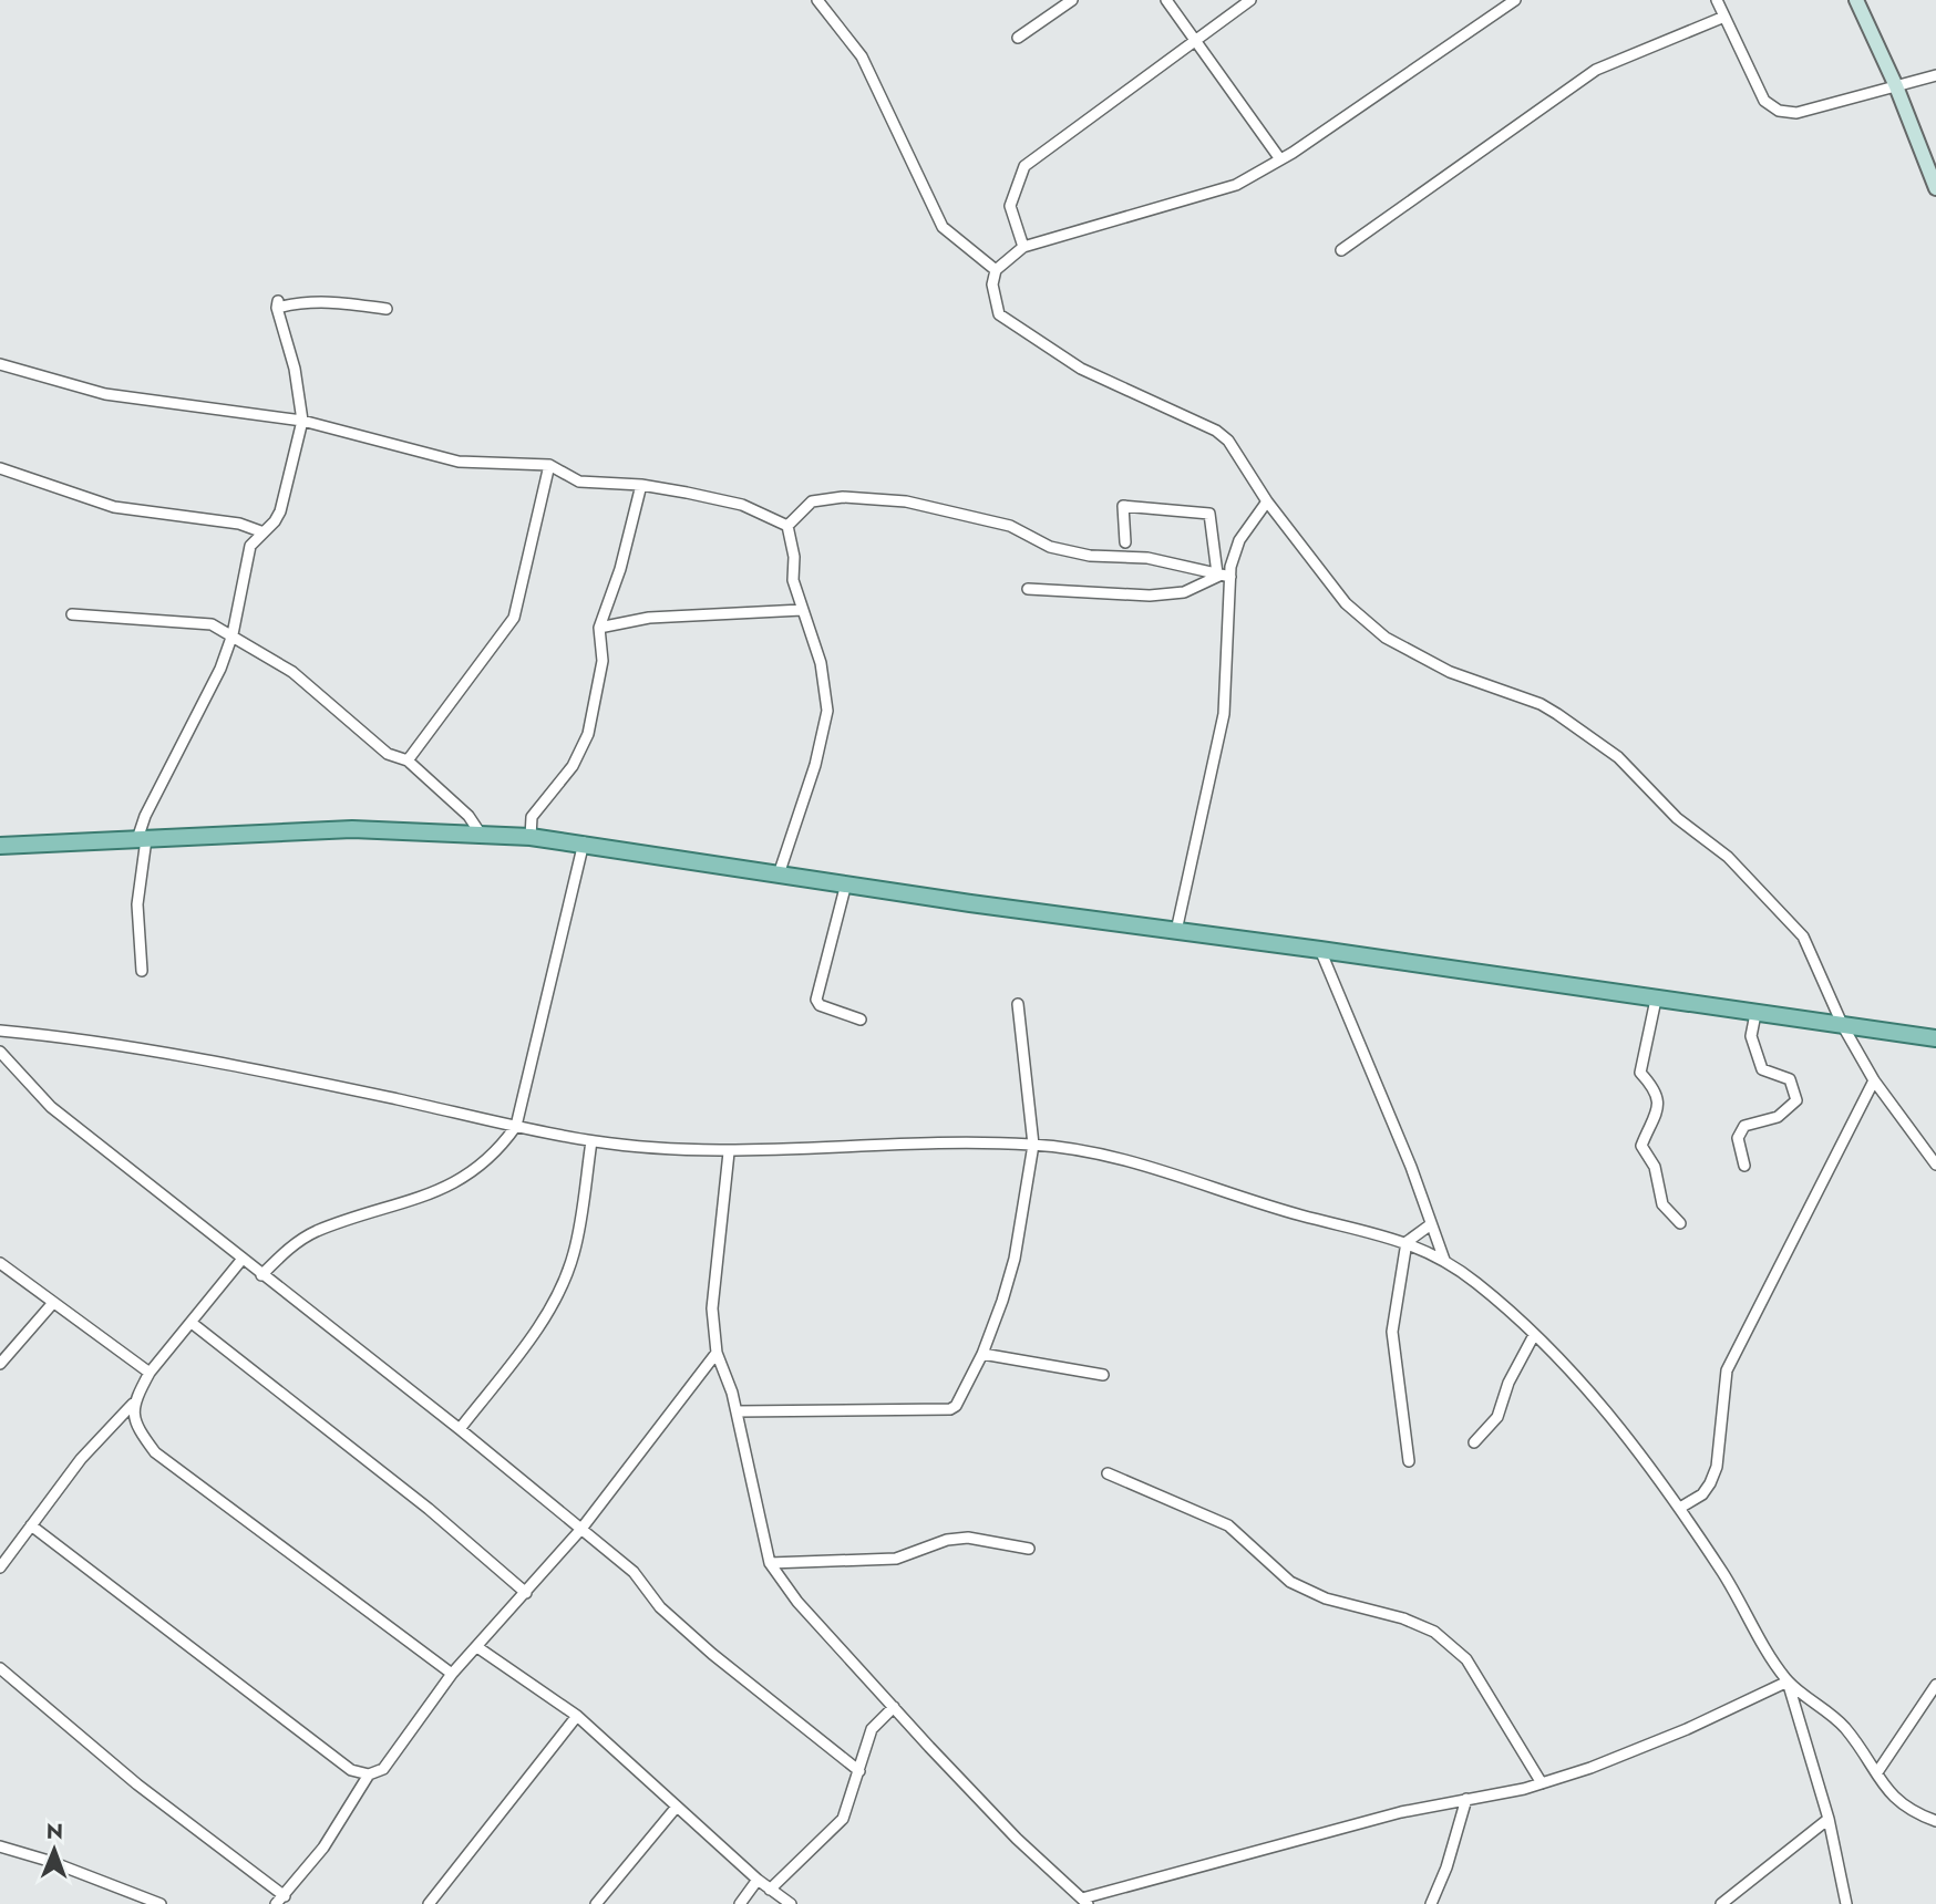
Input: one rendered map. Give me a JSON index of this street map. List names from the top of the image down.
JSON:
{
  "north": "top"
}
